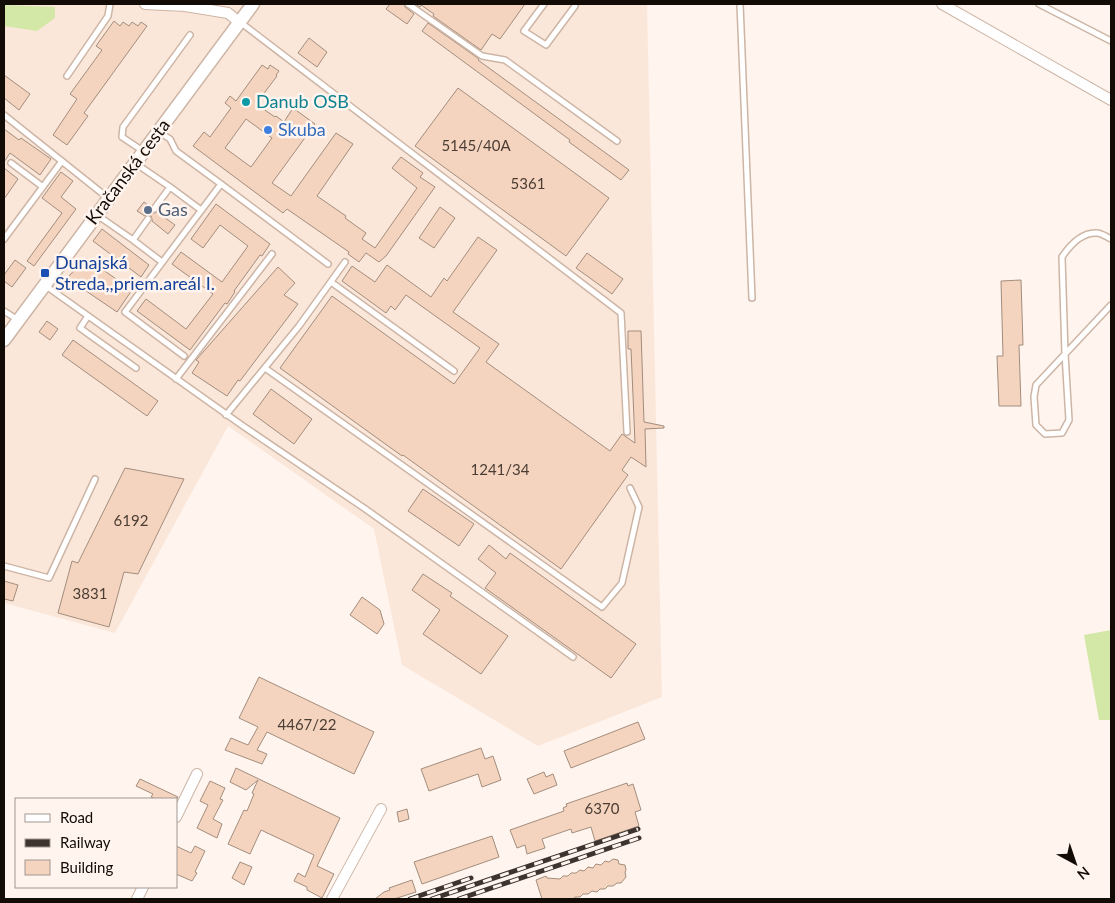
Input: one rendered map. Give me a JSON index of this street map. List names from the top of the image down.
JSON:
{
  "streets": {
    "street": ["Kračanská cesta"]
  },
  "places": {
    "other": ["Danub OSB", "Skuba", "Gas"],
    "transit": ["Dunajská Streda,,priem.areál I."]
  },
  "house_numbers": [
    "5145/40A",
    "5361",
    "1241/34",
    "6192",
    "3831",
    "4467/22",
    "6370"
  ],
  "legend": ["Road", "Railway", "Building"],
  "north": "bottom right"
}
